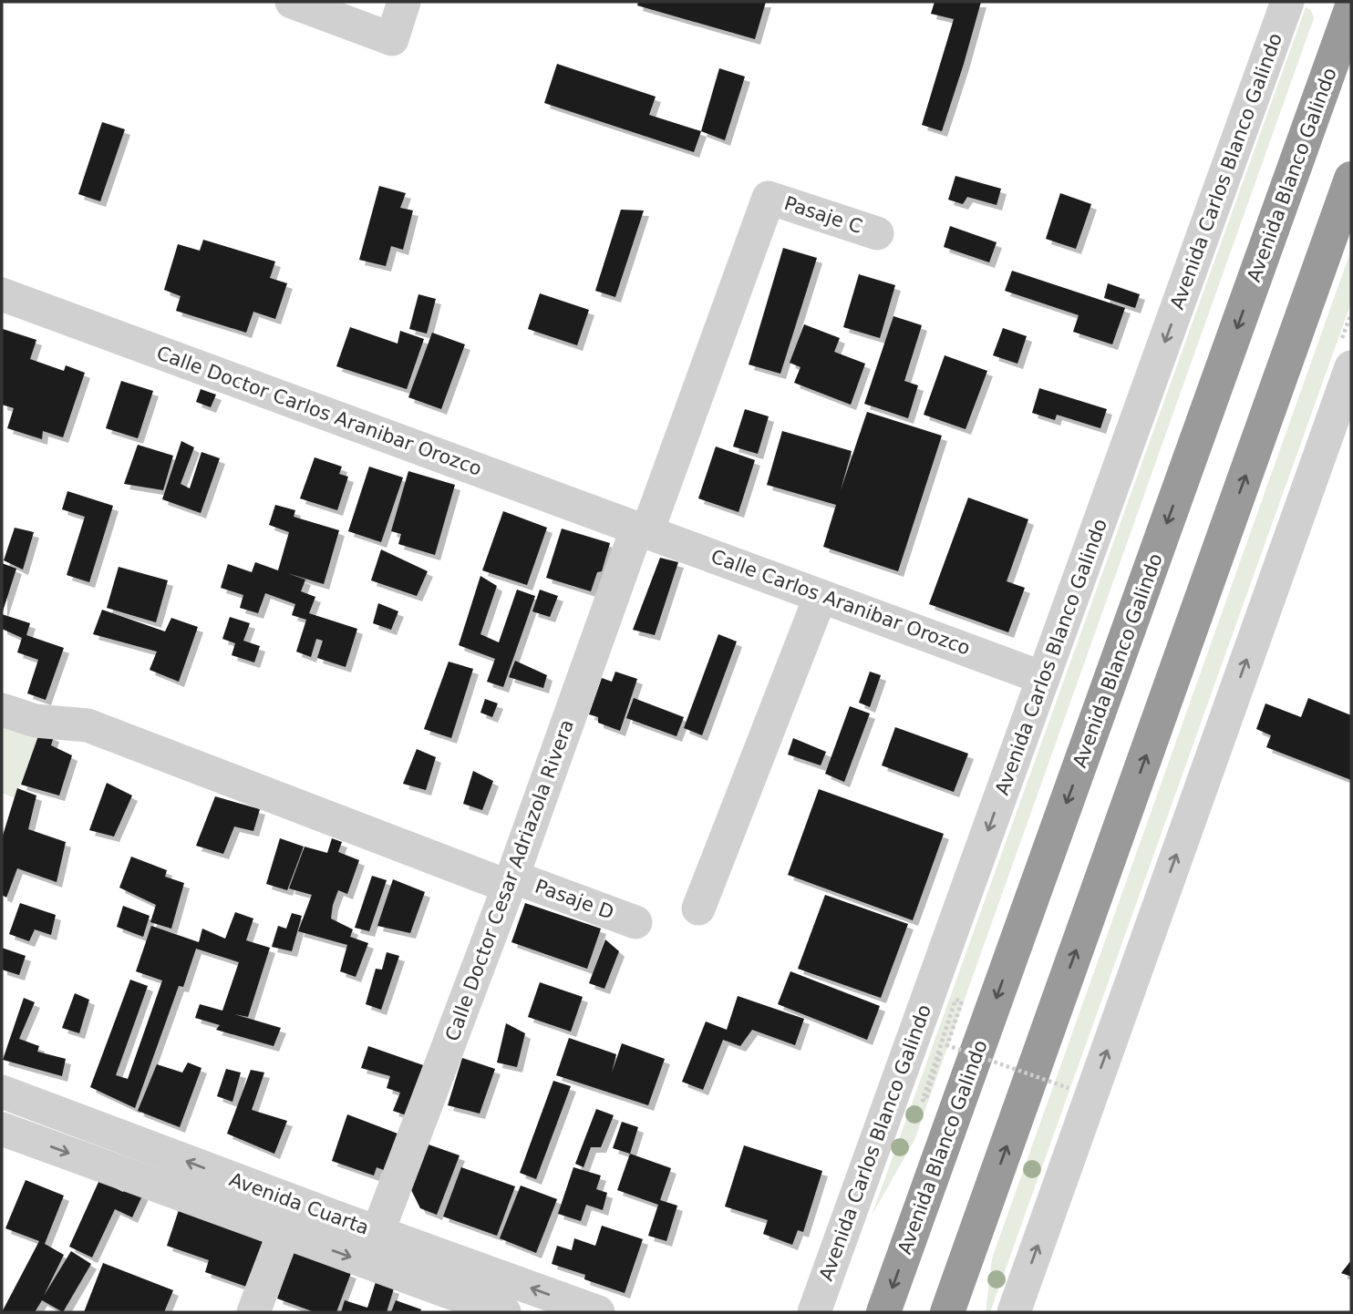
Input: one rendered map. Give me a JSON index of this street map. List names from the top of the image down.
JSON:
{
  "streets": {
    "highway": ["Avenida Blanco Galindo"],
    "street": [
      "Avenida Carlos Blanco Galindo",
      "Pasaje C",
      "Calle Doctor Carlos Aranibar Orozco",
      "Calle Carlos Aranibar Orozco",
      "Calle Doctor Cesar Adriazola Rivera",
      "Pasaje D",
      "Avenida Cuarta"
    ]
  },
  "crossings": [
    ["Avenida Carlos Blanco Galindo", "Calle Carlos Aranibar Orozco"],
    ["Pasaje C", "Calle Doctor Cesar Adriazola Rivera"],
    ["Calle Doctor Carlos Aranibar Orozco", "Calle Carlos Aranibar Orozco"],
    ["Calle Doctor Carlos Aranibar Orozco", "Calle Doctor Cesar Adriazola Rivera"],
    ["Calle Carlos Aranibar Orozco", "Calle Doctor Cesar Adriazola Rivera"],
    ["Calle Doctor Cesar Adriazola Rivera", "Pasaje D"],
    ["Calle Doctor Cesar Adriazola Rivera", "Avenida Cuarta"]
  ]
}
